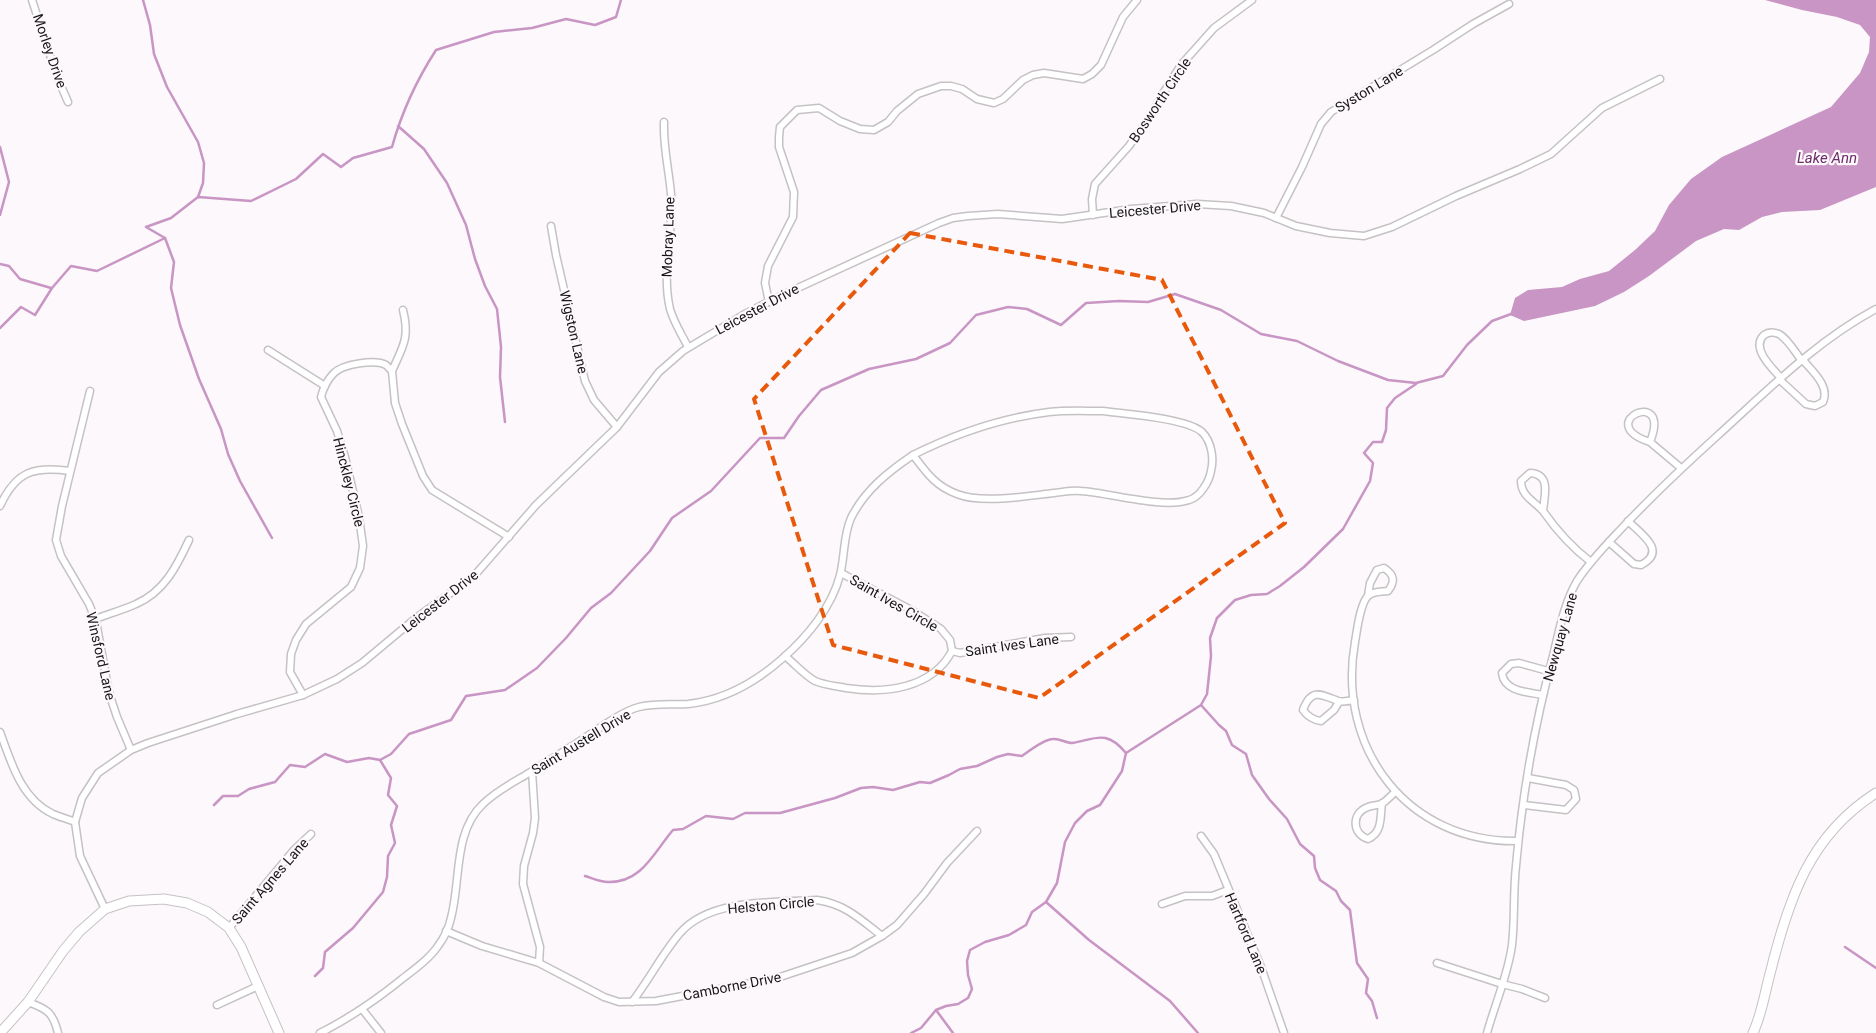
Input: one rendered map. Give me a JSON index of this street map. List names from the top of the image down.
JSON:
{
  "streets": {
    "street": [
      "Morley Drive",
      "Syston Lane",
      "Bosworth Circle",
      "Leicester Drive",
      "Mobray Lane",
      "Wigston Lane",
      "Hinckley Circle",
      "Saint Ives Circle",
      "Newquay Lane",
      "Saint Ives Lane",
      "Winsford Lane",
      "Saint Austell Drive",
      "Saint Agnes Lane",
      "Helston Circle",
      "Hartford Lane",
      "Camborne Drive"
    ]
  },
  "crossings": [
    ["Syston Lane", "Leicester Drive"],
    ["Bosworth Circle", "Leicester Drive"],
    ["Leicester Drive", "Mobray Lane"],
    ["Leicester Drive", "Wigston Lane"],
    ["Leicester Drive", "Hinckley Circle"],
    ["Leicester Drive", "Winsford Lane"],
    ["Saint Ives Circle", "Saint Ives Lane"],
    ["Saint Ives Circle", "Saint Austell Drive"],
    ["Saint Austell Drive", "Camborne Drive"],
    ["Helston Circle", "Camborne Drive"]
  ],
  "water": ["Lake Ann"]
}
